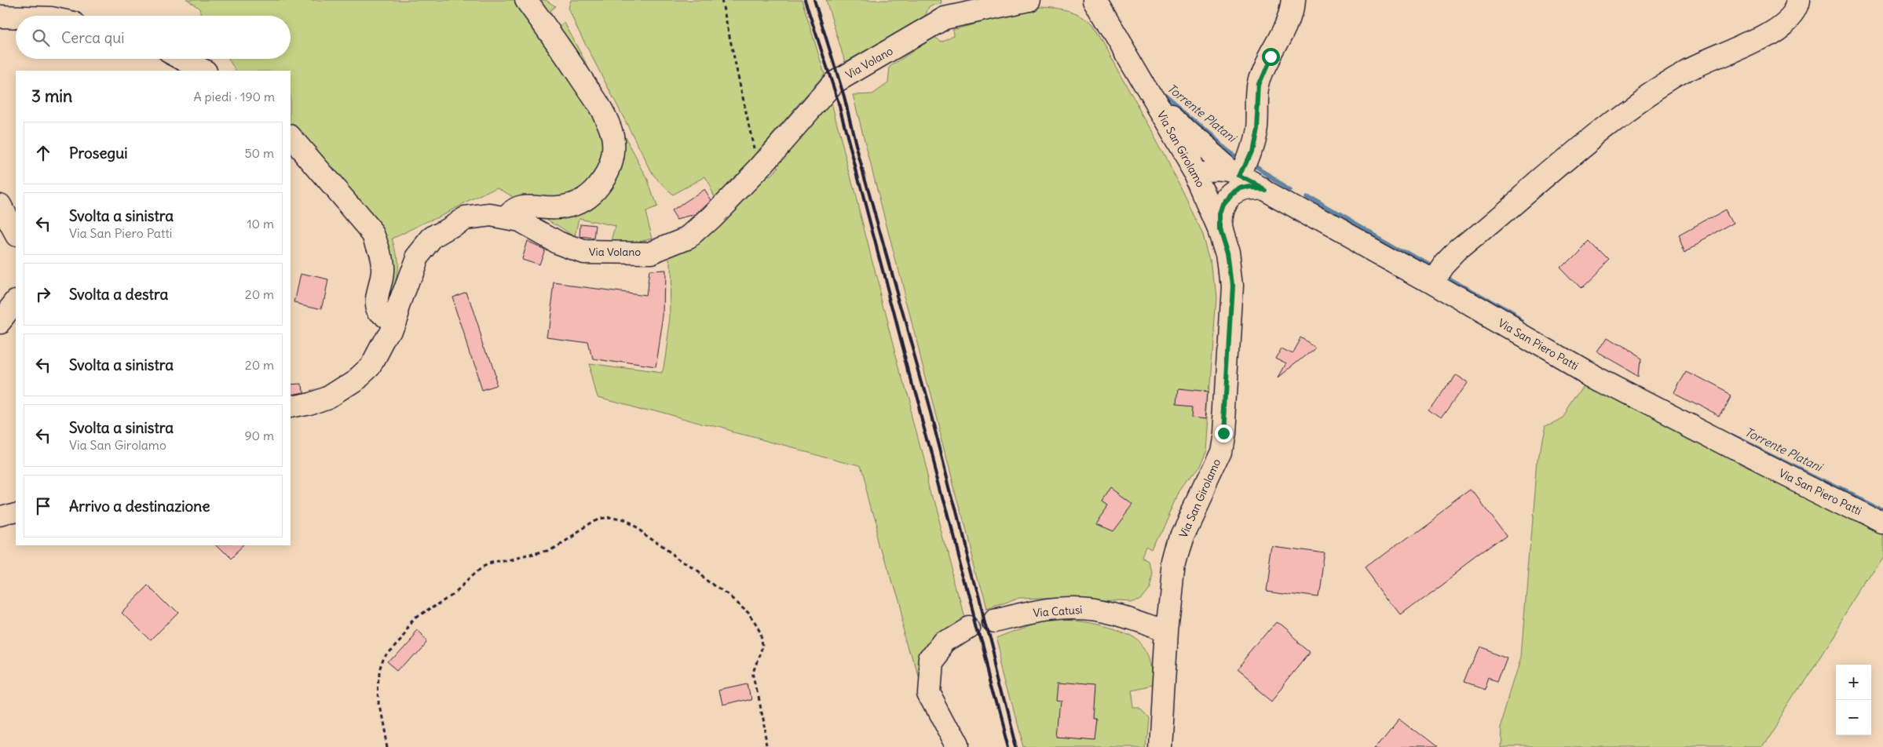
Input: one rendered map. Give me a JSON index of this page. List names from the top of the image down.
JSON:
{
  "streets": {
    "street": [
      "Via Volano",
      "Via San Girolamo",
      "Via San Piero Patti",
      "Via Catusi"
    ]
  },
  "crossings": [
    ["Via San Girolamo", "Via San Piero Patti"],
    ["Via San Girolamo", "Via Catusi"]
  ],
  "water": ["Torrente Platani"],
  "page": {
    "search": "Cerca qui",
    "heading": ["3 min", "A piedi · 190 m"],
    "list": [
      ["Prosegui", "50 m"],
      ["Svolta a sinistra", "Via San Piero Patti", "10 m"],
      ["Svolta a destra", "20 m"],
      ["Svolta a sinistra", "20 m"],
      ["Svolta a sinistra", "Via San Girolamo", "90 m"],
      "Arrivo a destinazione"
    ],
    "map_buttons": ["+", "−"]
  }
}
